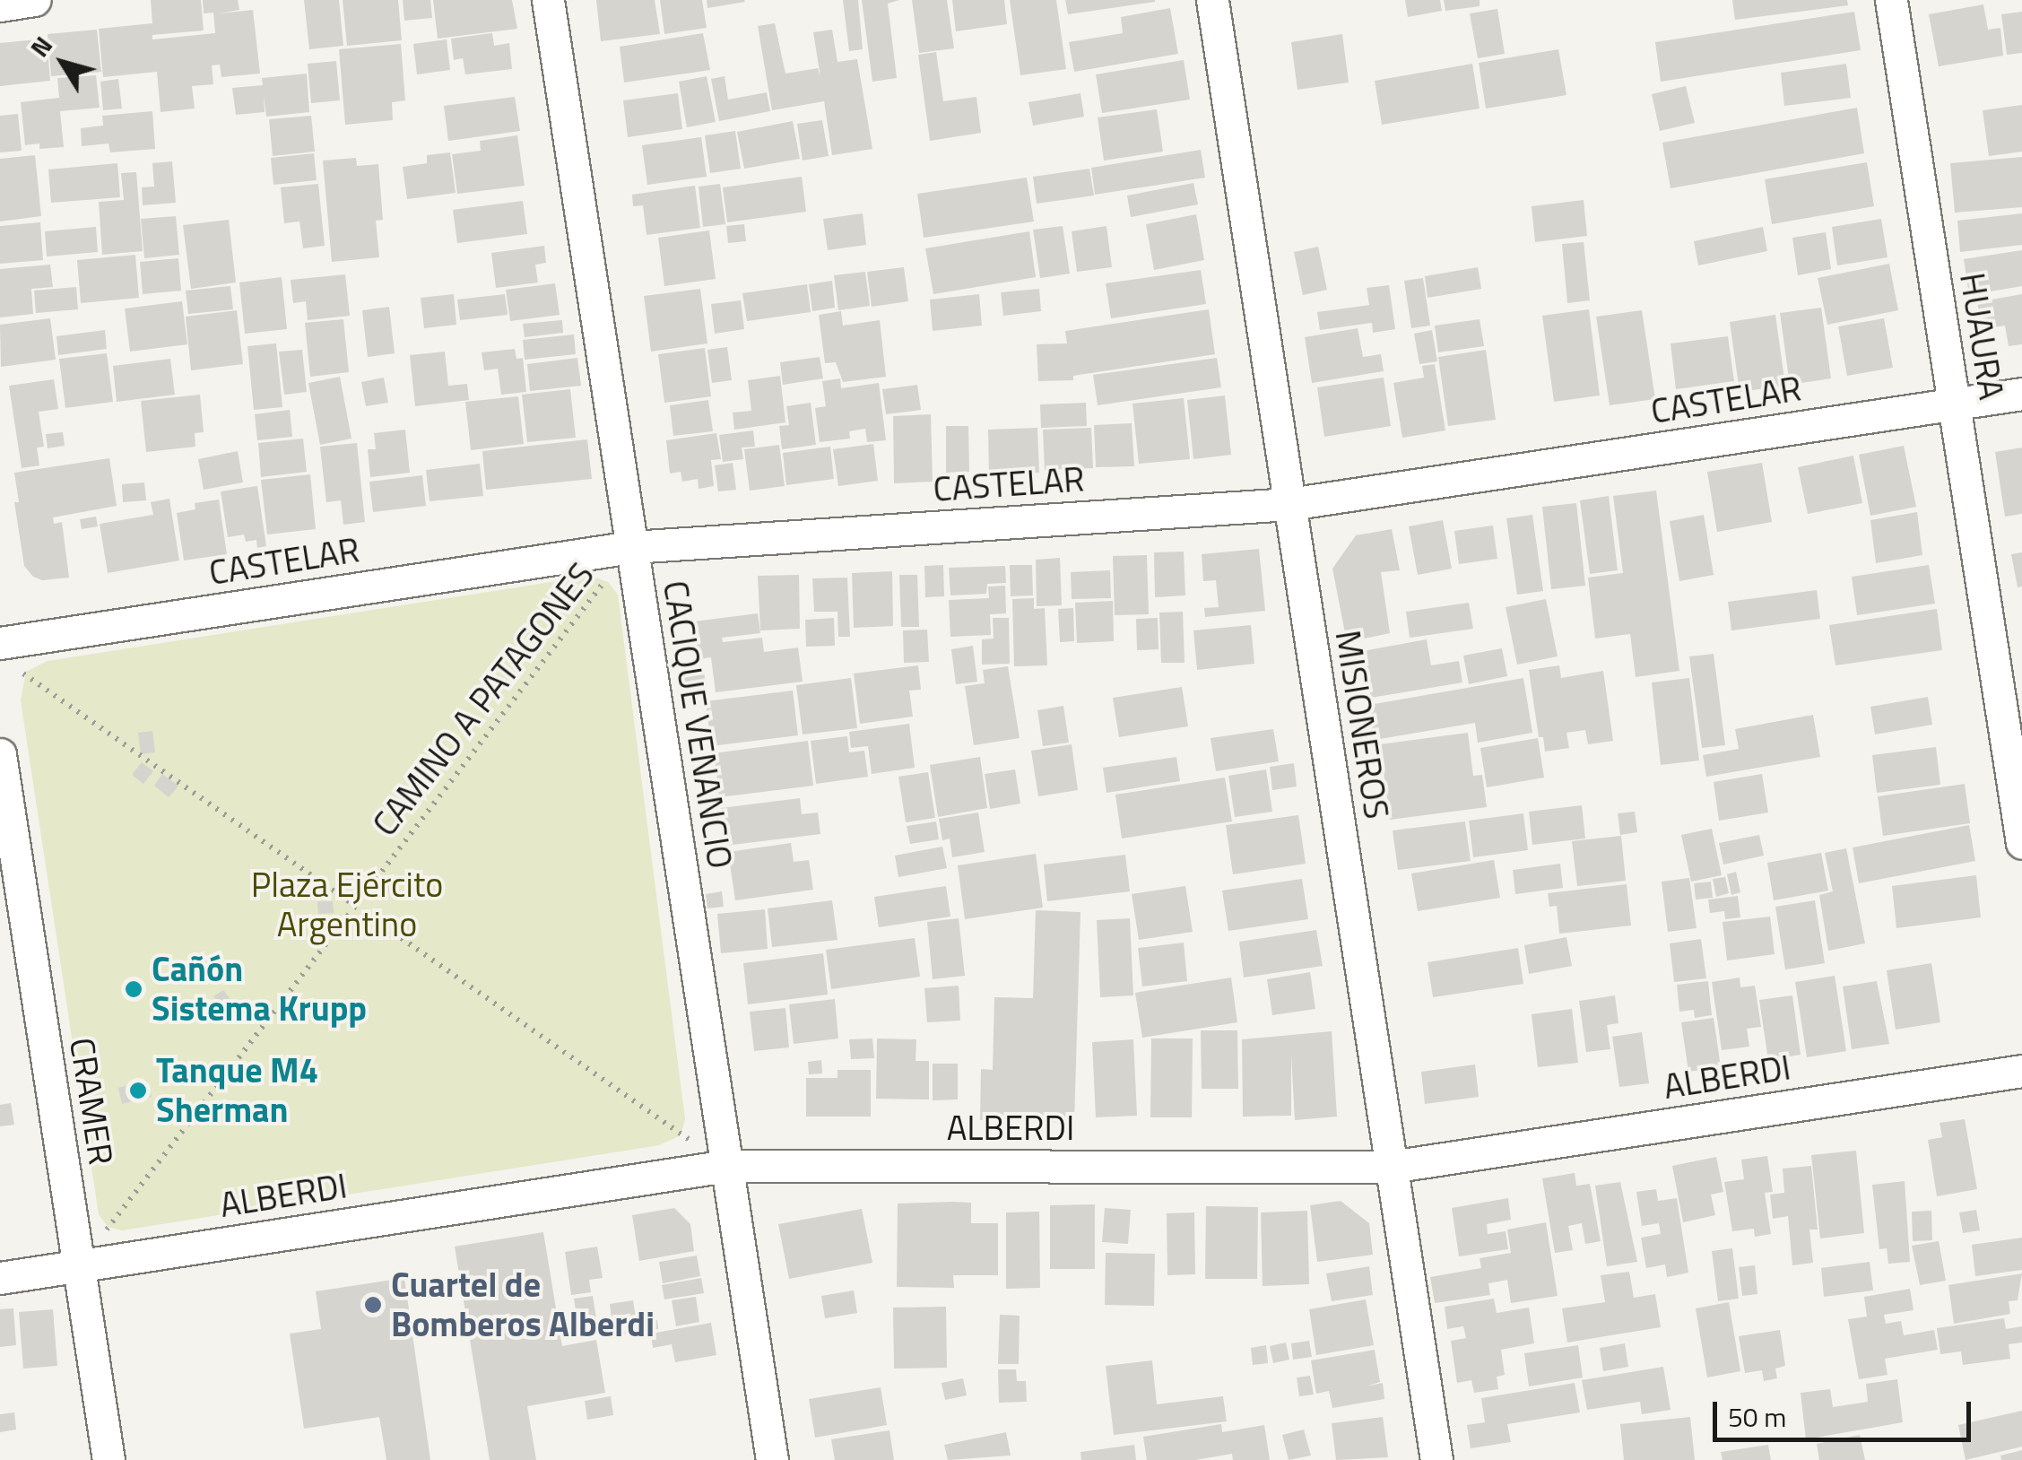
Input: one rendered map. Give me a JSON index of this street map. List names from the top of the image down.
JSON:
{
  "streets": {
    "street": [
      "HUAURA",
      "CASTELAR",
      "CACIQUE VENANCIO",
      "MISIONEROS",
      "ALBERDI",
      "CRAMER"
    ],
    "path": ["CAMINO A PATAGONES"]
  },
  "crossings": [
    ["HUAURA", "CASTELAR"],
    ["CASTELAR", "CAMINO A PATAGONES"],
    ["CASTELAR", "CACIQUE VENANCIO"],
    ["CASTELAR", "MISIONEROS"],
    ["CAMINO A PATAGONES", "CACIQUE VENANCIO"],
    ["CAMINO A PATAGONES", "ALBERDI"],
    ["CAMINO A PATAGONES", "CRAMER"],
    ["CACIQUE VENANCIO", "ALBERDI"],
    ["MISIONEROS", "ALBERDI"],
    ["ALBERDI", "CRAMER"]
  ],
  "parks": ["Plaza Ejército Argentino"],
  "places": ["Cañón Sistema Krupp", "Tanque M4 Sherman", "Cuartel de Bomberos Alberdi"],
  "scale_bar": "50 m",
  "north": "top left"
}
